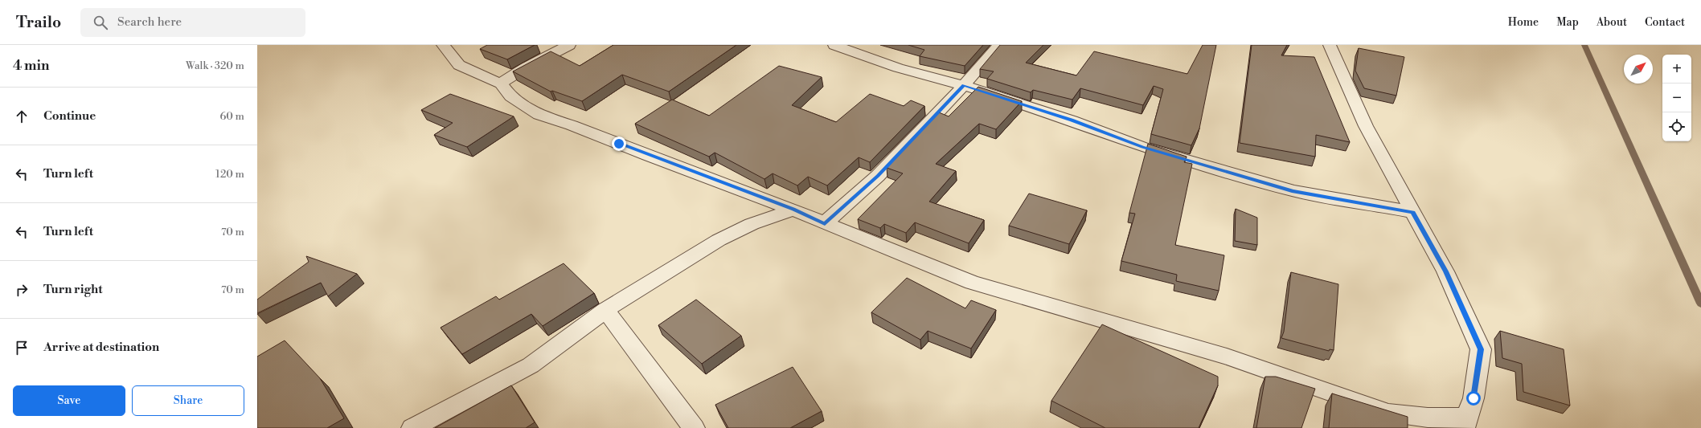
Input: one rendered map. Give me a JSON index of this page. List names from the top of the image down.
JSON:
{
  "north": "top right",
  "page": {
    "header": "Trailo",
    "search": "Search here",
    "nav": [
      "Home",
      "Map",
      "About",
      "Contact"
    ],
    "heading": ["4 min", "Walk · 320 m"],
    "map_buttons": ["+", "−"],
    "list": [
      ["Continue", "60 m"],
      ["Turn left", "120 m"],
      ["Turn left", "70 m"],
      ["Turn right", "70 m"],
      "Arrive at destination"
    ],
    "buttons": ["Save", "Share"]
  }
}
